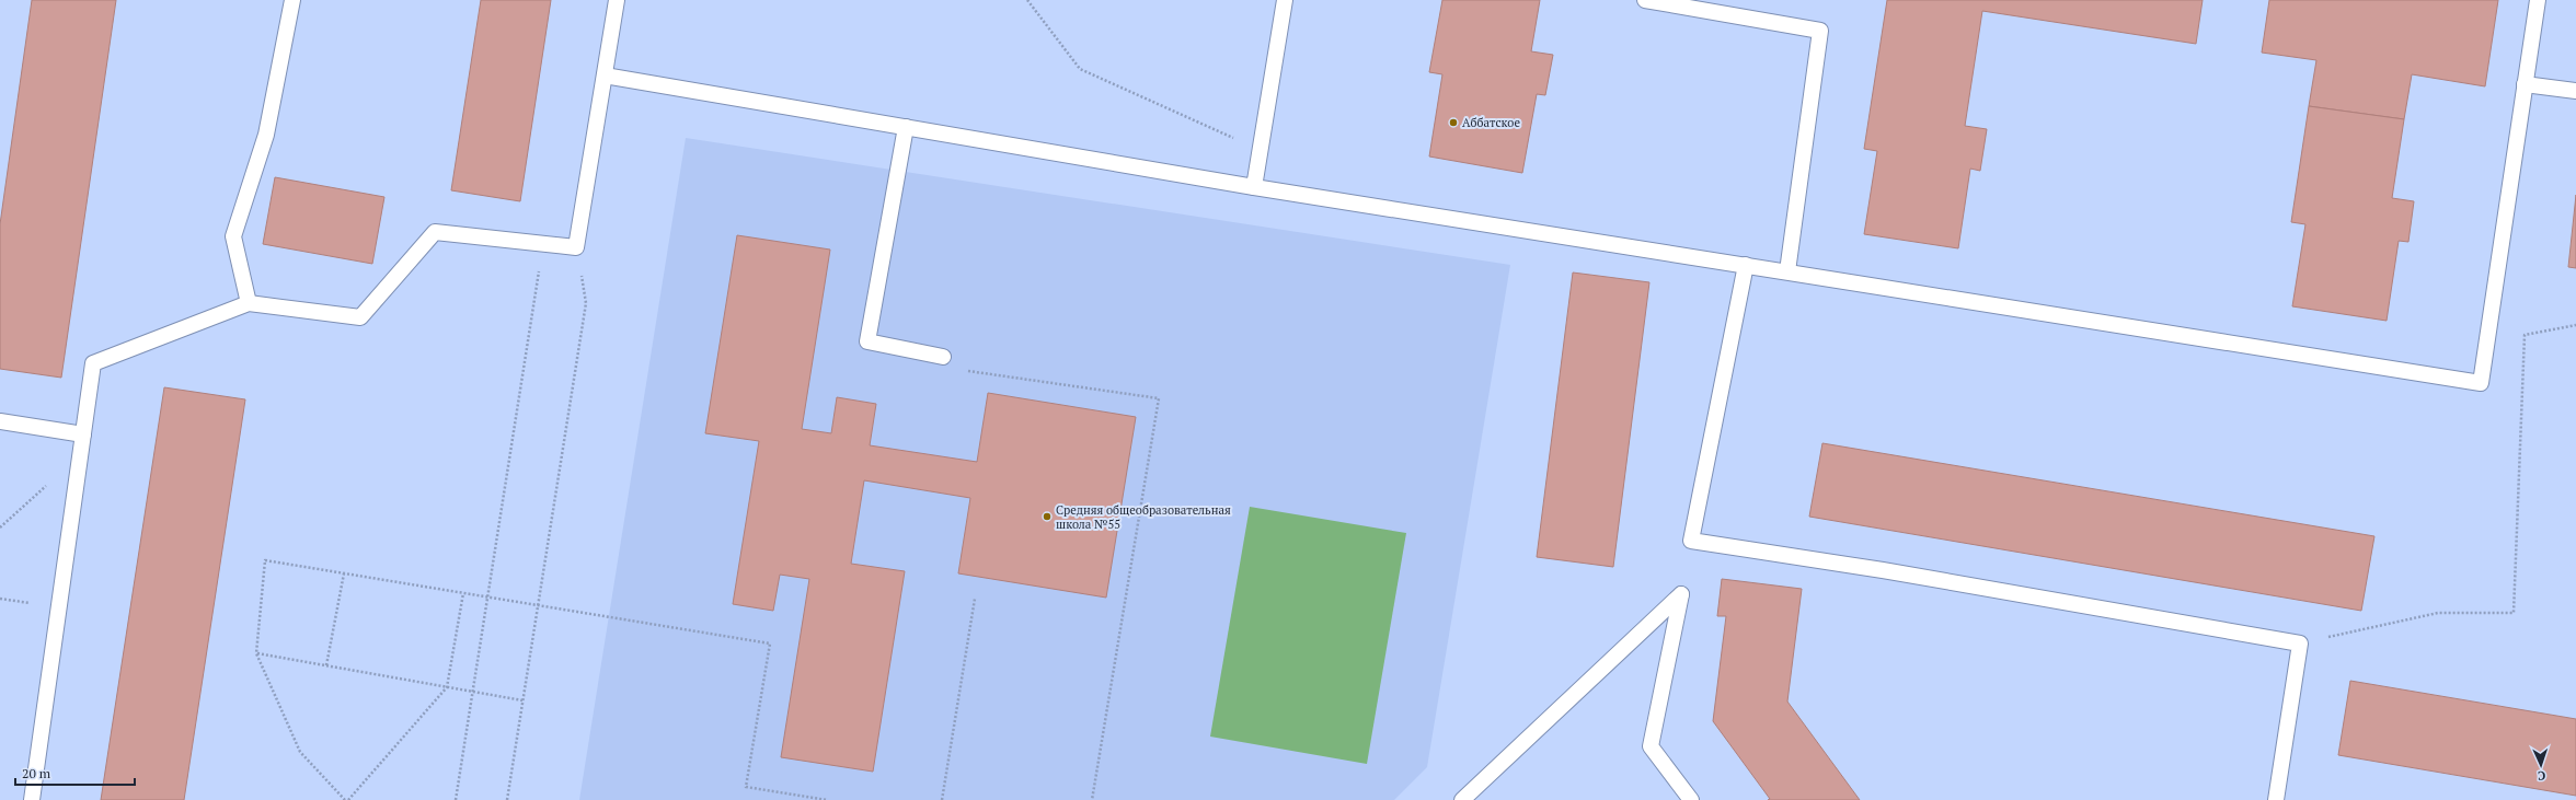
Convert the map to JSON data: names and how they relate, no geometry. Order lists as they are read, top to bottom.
{
  "places": ["Аббатское", "Средняя общеобразовательная школа №55"],
  "scale_bar": "20 m",
  "north": "bottom"
}
